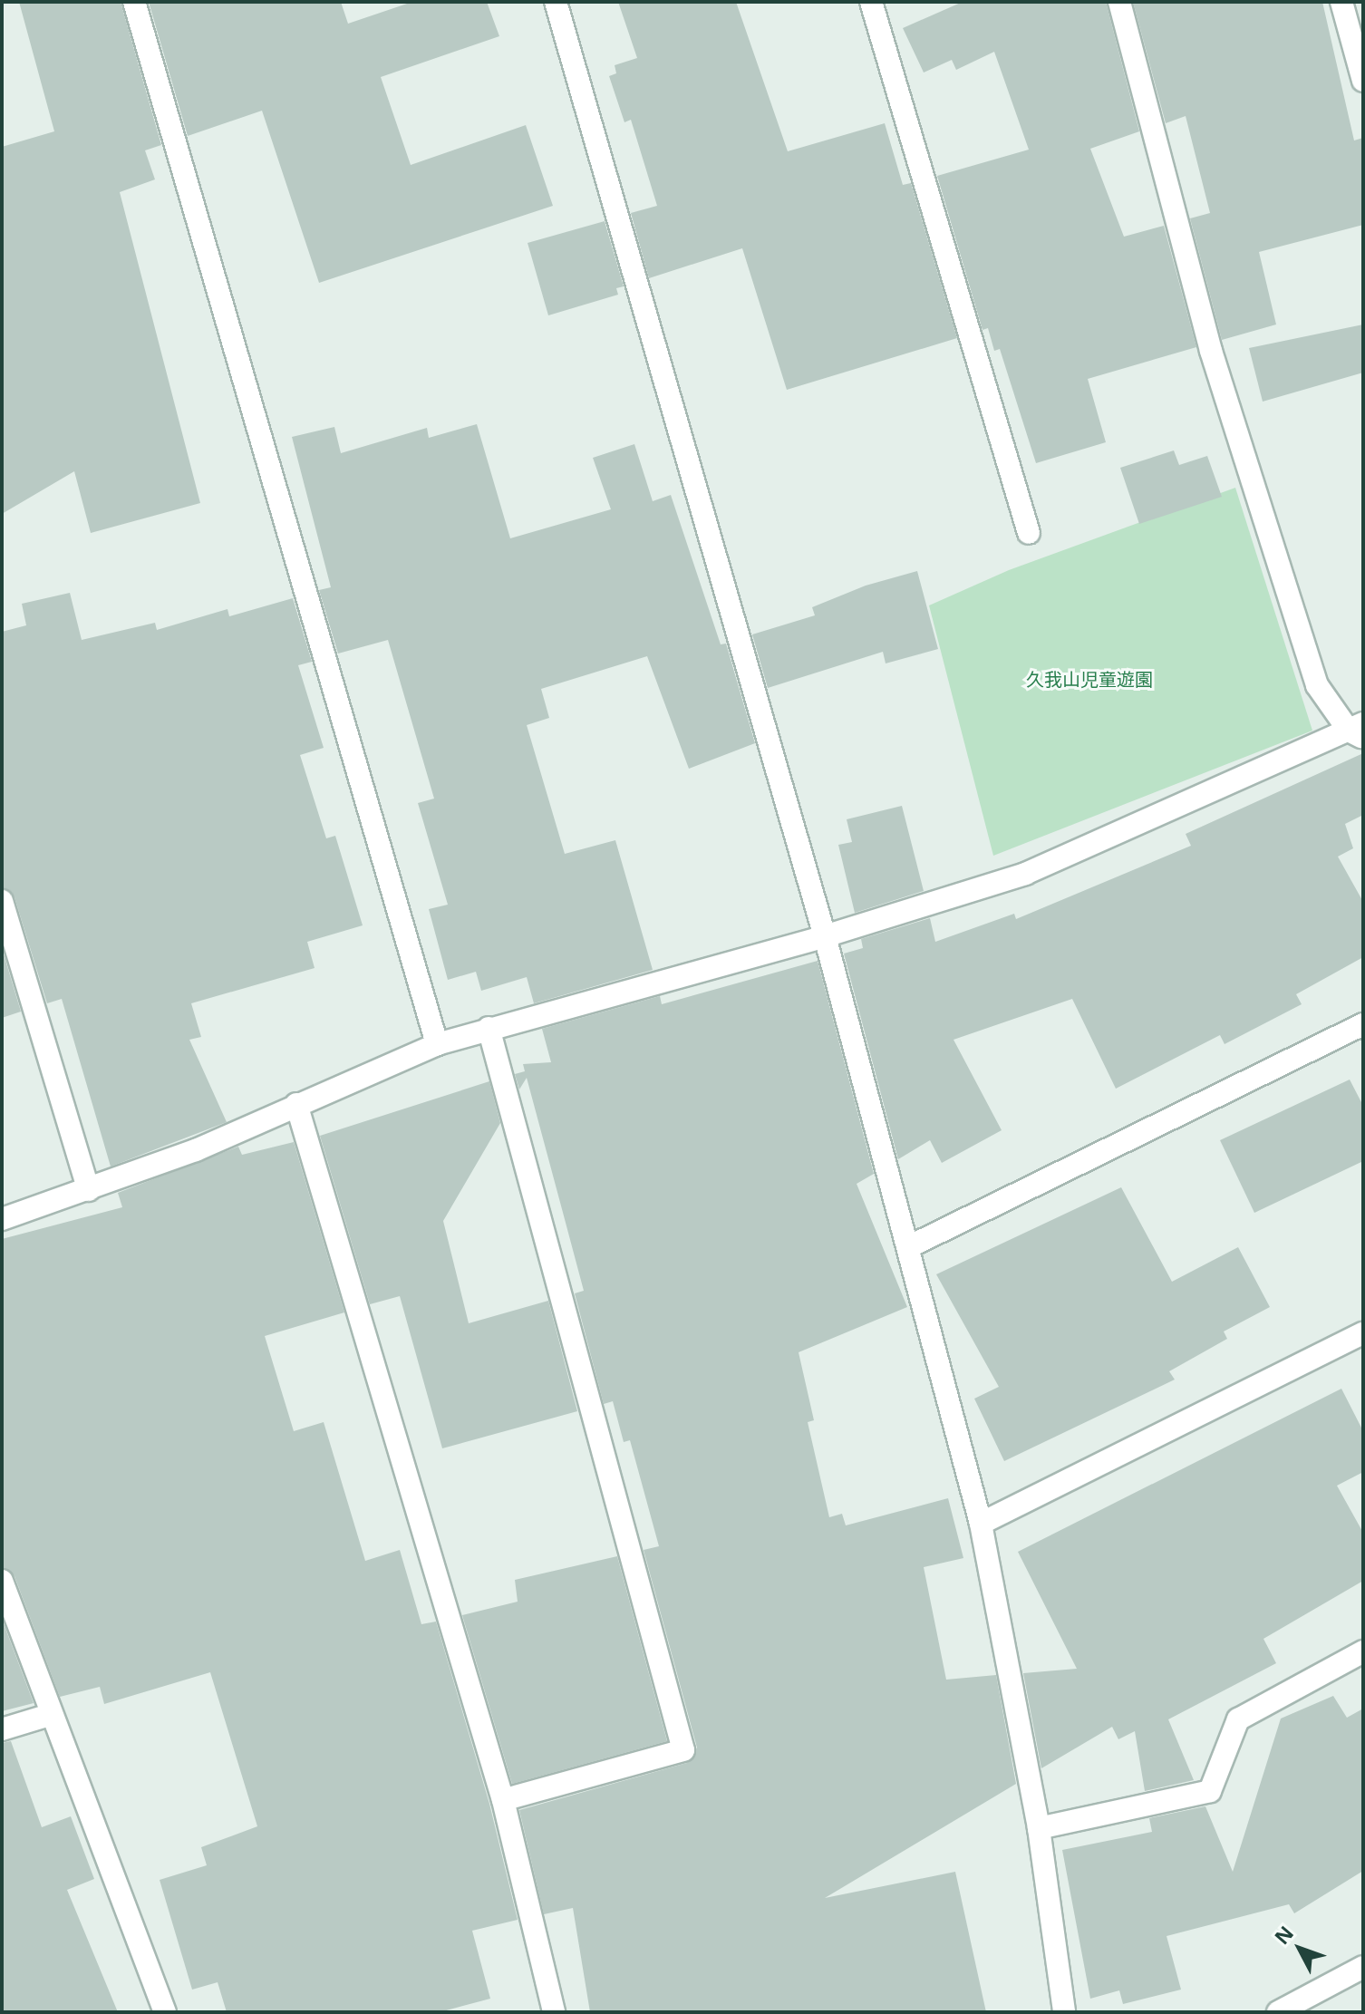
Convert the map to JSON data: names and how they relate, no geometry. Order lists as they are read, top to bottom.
{
  "parks": ["久我山児童遊園"],
  "north": "top left"
}
